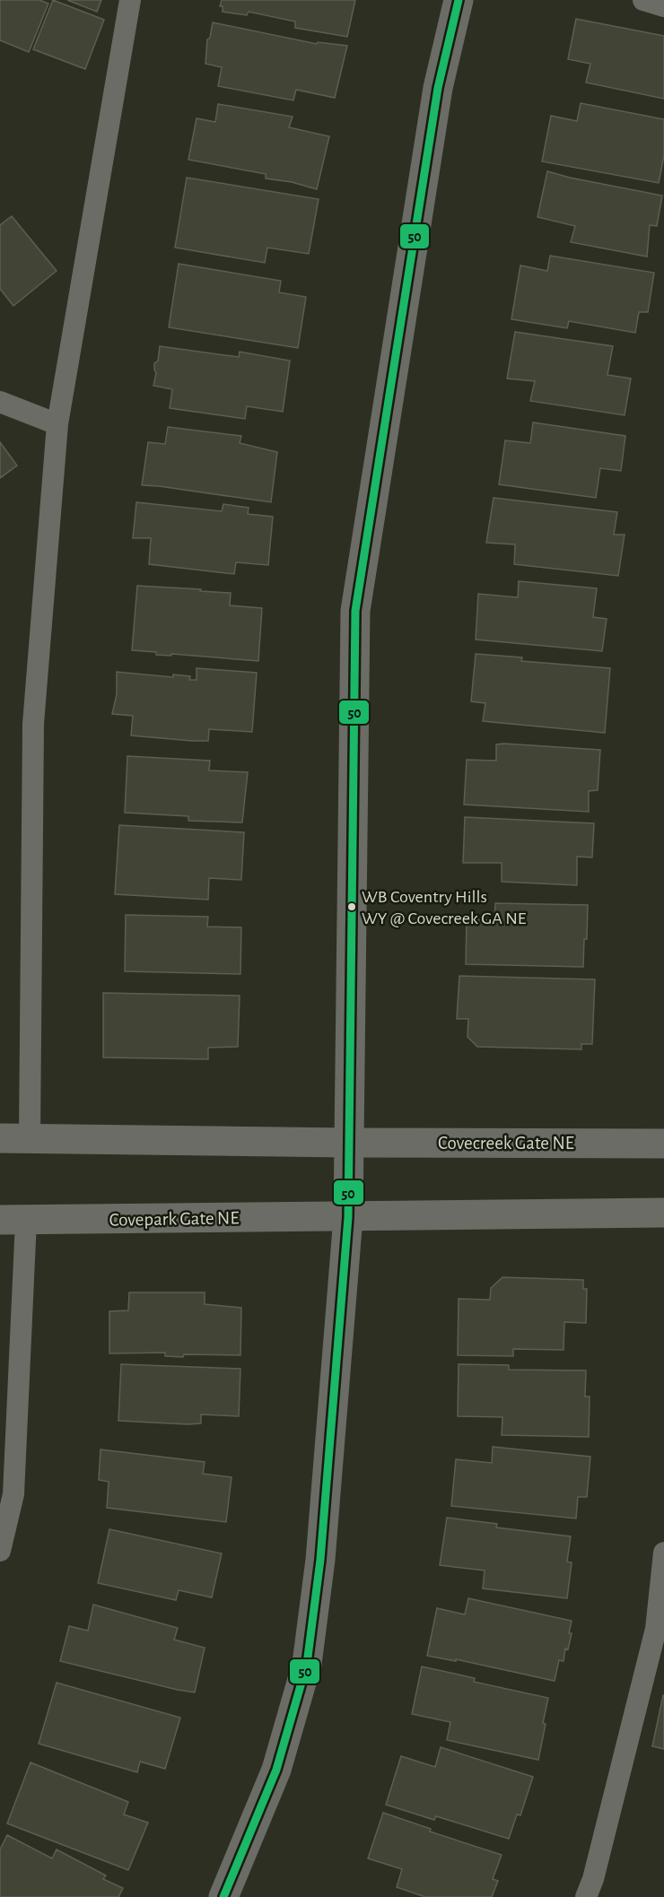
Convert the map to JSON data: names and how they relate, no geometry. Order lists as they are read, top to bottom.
{
  "streets": {
    "street": ["Covecreek Gate NE", "Covepark Gate NE"]
  },
  "places": ["WB Coventry Hills WY @ Covecreek GA NE"],
  "lines": ["transit line 50"]
}
